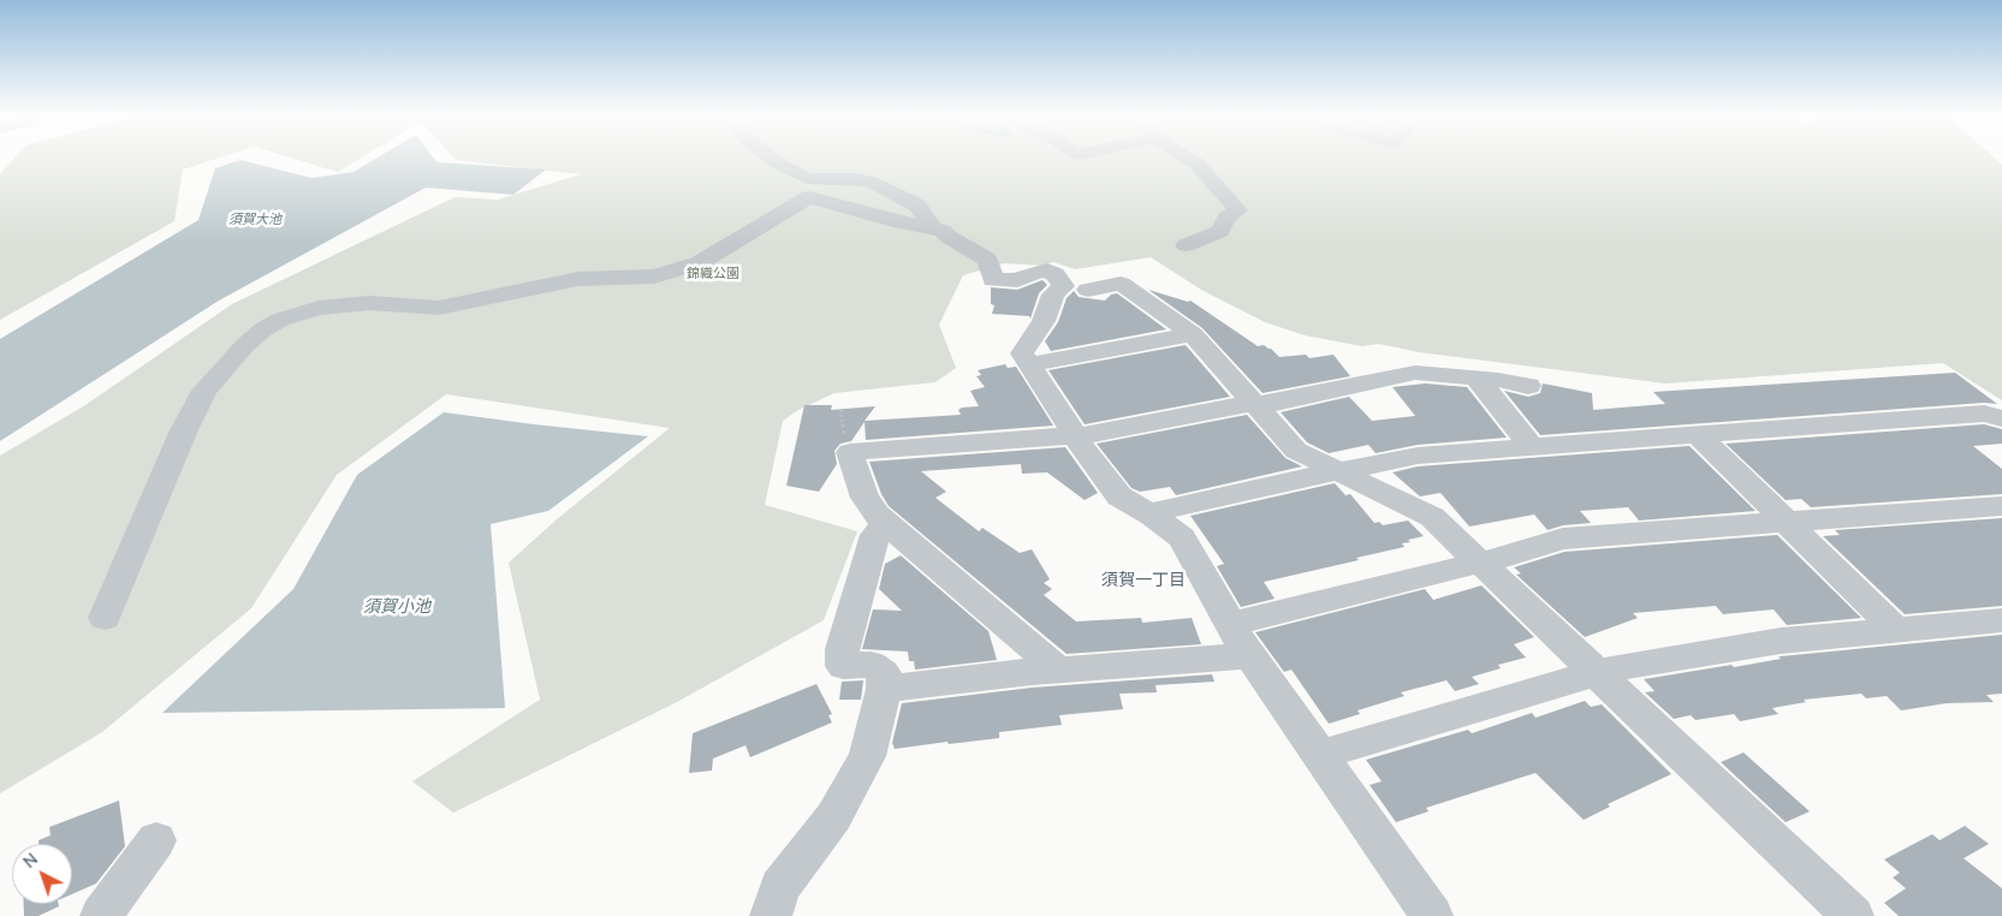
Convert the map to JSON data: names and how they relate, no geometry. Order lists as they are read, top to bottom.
{
  "districts": ["須賀一丁目"],
  "water": ["須賀大池", "須賀小池"],
  "parks": ["錦織公園"],
  "north": "top left"
}
